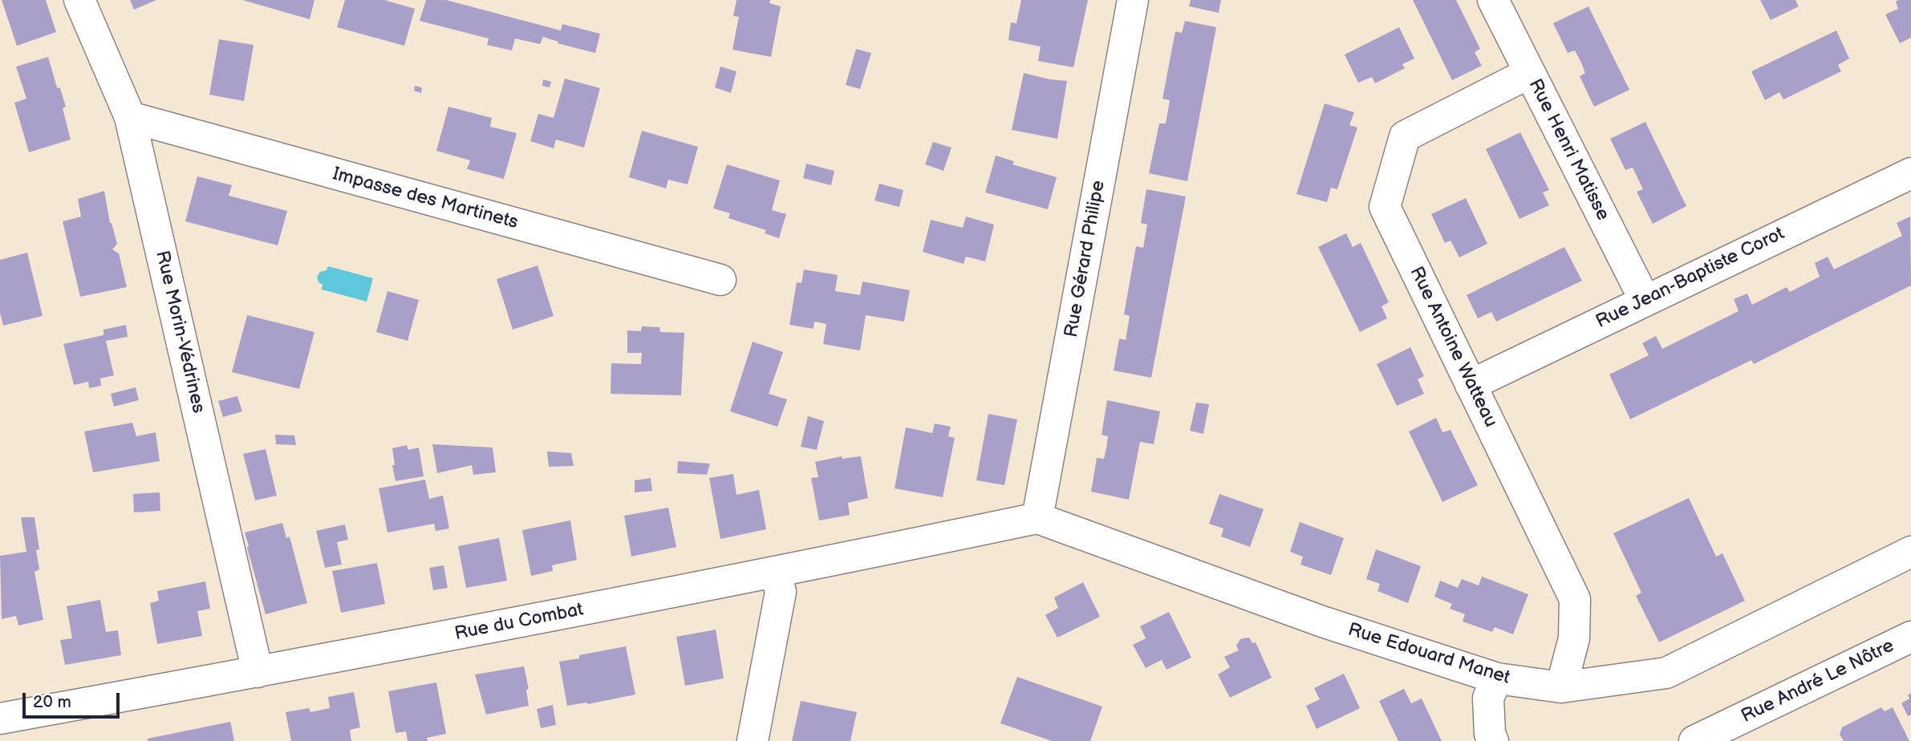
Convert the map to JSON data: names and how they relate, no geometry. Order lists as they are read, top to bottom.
{
  "streets": {
    "street": [
      "Rue Henri Matisse",
      "Impasse des Martinets",
      "Rue Gérard Philipe",
      "Rue Jean-Baptiste Corot",
      "Rue Morin-Védrines",
      "Rue Antoine Watteau",
      "Rue du Combat",
      "Rue Edouard Manet",
      "Rue André Le Nôtre"
    ]
  },
  "crossings": [
    ["Rue Henri Matisse", "Rue Jean-Baptiste Corot"],
    ["Rue Henri Matisse", "Rue Antoine Watteau"],
    ["Impasse des Martinets", "Rue Morin-Védrines"],
    ["Rue Gérard Philipe", "Rue du Combat"],
    ["Rue Gérard Philipe", "Rue Edouard Manet"],
    ["Rue Jean-Baptiste Corot", "Rue Antoine Watteau"],
    ["Rue Morin-Védrines", "Rue du Combat"],
    ["Rue Antoine Watteau", "Rue Edouard Manet"],
    ["Rue du Combat", "Rue Edouard Manet"]
  ],
  "scale_bar": "20 m"
}
